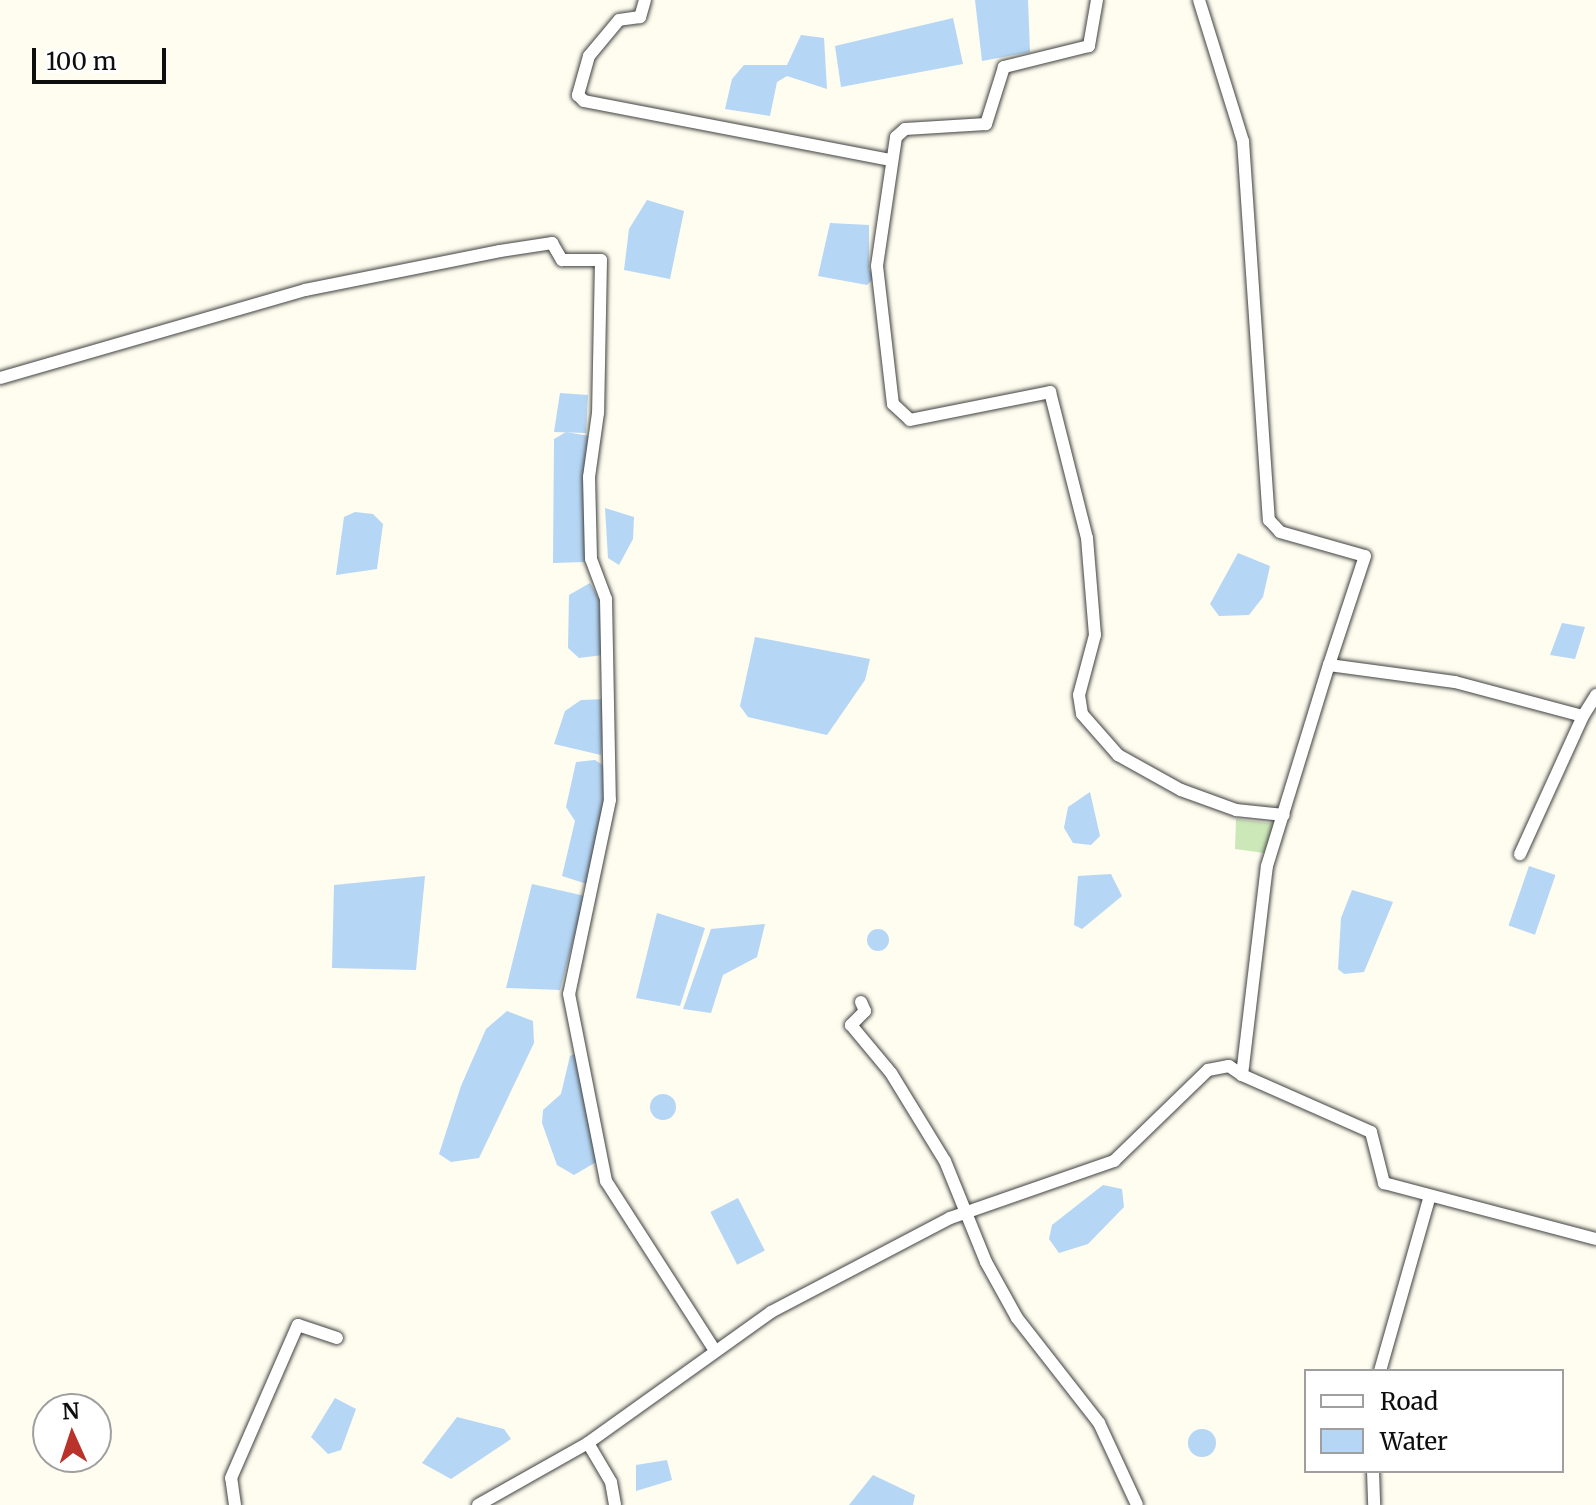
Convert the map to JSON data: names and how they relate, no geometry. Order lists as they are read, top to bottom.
{
  "legend": ["Road", "Water"],
  "scale_bar": "100 m",
  "north": "top"
}
